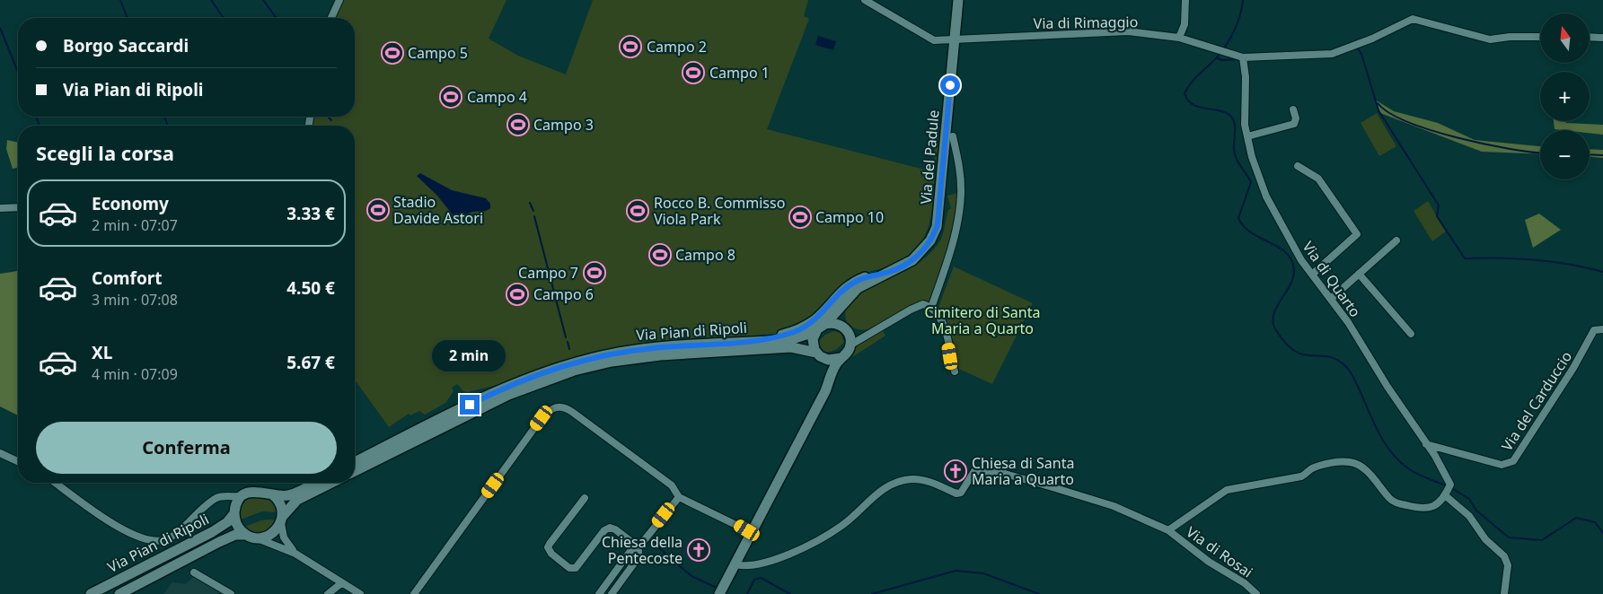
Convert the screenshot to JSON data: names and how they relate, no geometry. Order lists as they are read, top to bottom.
{
  "streets": {
    "main road": ["Via del Padule", "Via Pian di Ripoli"],
    "street": [
      "Via di Rimaggio",
      "Via di Quarto",
      "Via del Carduccio",
      "Via di Rosai"
    ]
  },
  "crossings": [
    ["Via di Rimaggio", "Via del Padule"],
    ["Via di Rimaggio", "Via di Quarto"],
    ["Via del Padule", "Via Pian di Ripoli"],
    ["Via di Quarto", "Via del Carduccio"]
  ],
  "parks": ["Cimitero di Santa Maria a Quarto"],
  "places": {
    "sports": [
      "Campo 2",
      "Campo 5",
      "Campo 1",
      "Campo 4",
      "Campo 3",
      "Stadio Davide Astori",
      "Rocco B. Commisso Viola Park",
      "Campo 10",
      "Campo 8",
      "Campo 7",
      "Campo 6"
    ],
    "church": ["Chiesa di Santa Maria a Quarto", "Chiesa della Pentecoste"]
  },
  "north": "top",
  "page": {
    "map_buttons": ["+", "−"],
    "banner": ["Borgo Saccardi", "Via Pian di Ripoli"],
    "heading": "Scegli la corsa",
    "list": [
      {
        "name": "Economy",
        "note": "2 min · 07:07",
        "value": "3.33 €"
      },
      {
        "name": "Comfort",
        "note": "3 min · 07:08",
        "value": "4.50 €"
      },
      {
        "name": "XL",
        "note": "4 min · 07:09",
        "value": "5.67 €"
      }
    ],
    "bubble": "2 min",
    "buttons": "Conferma"
  }
}
